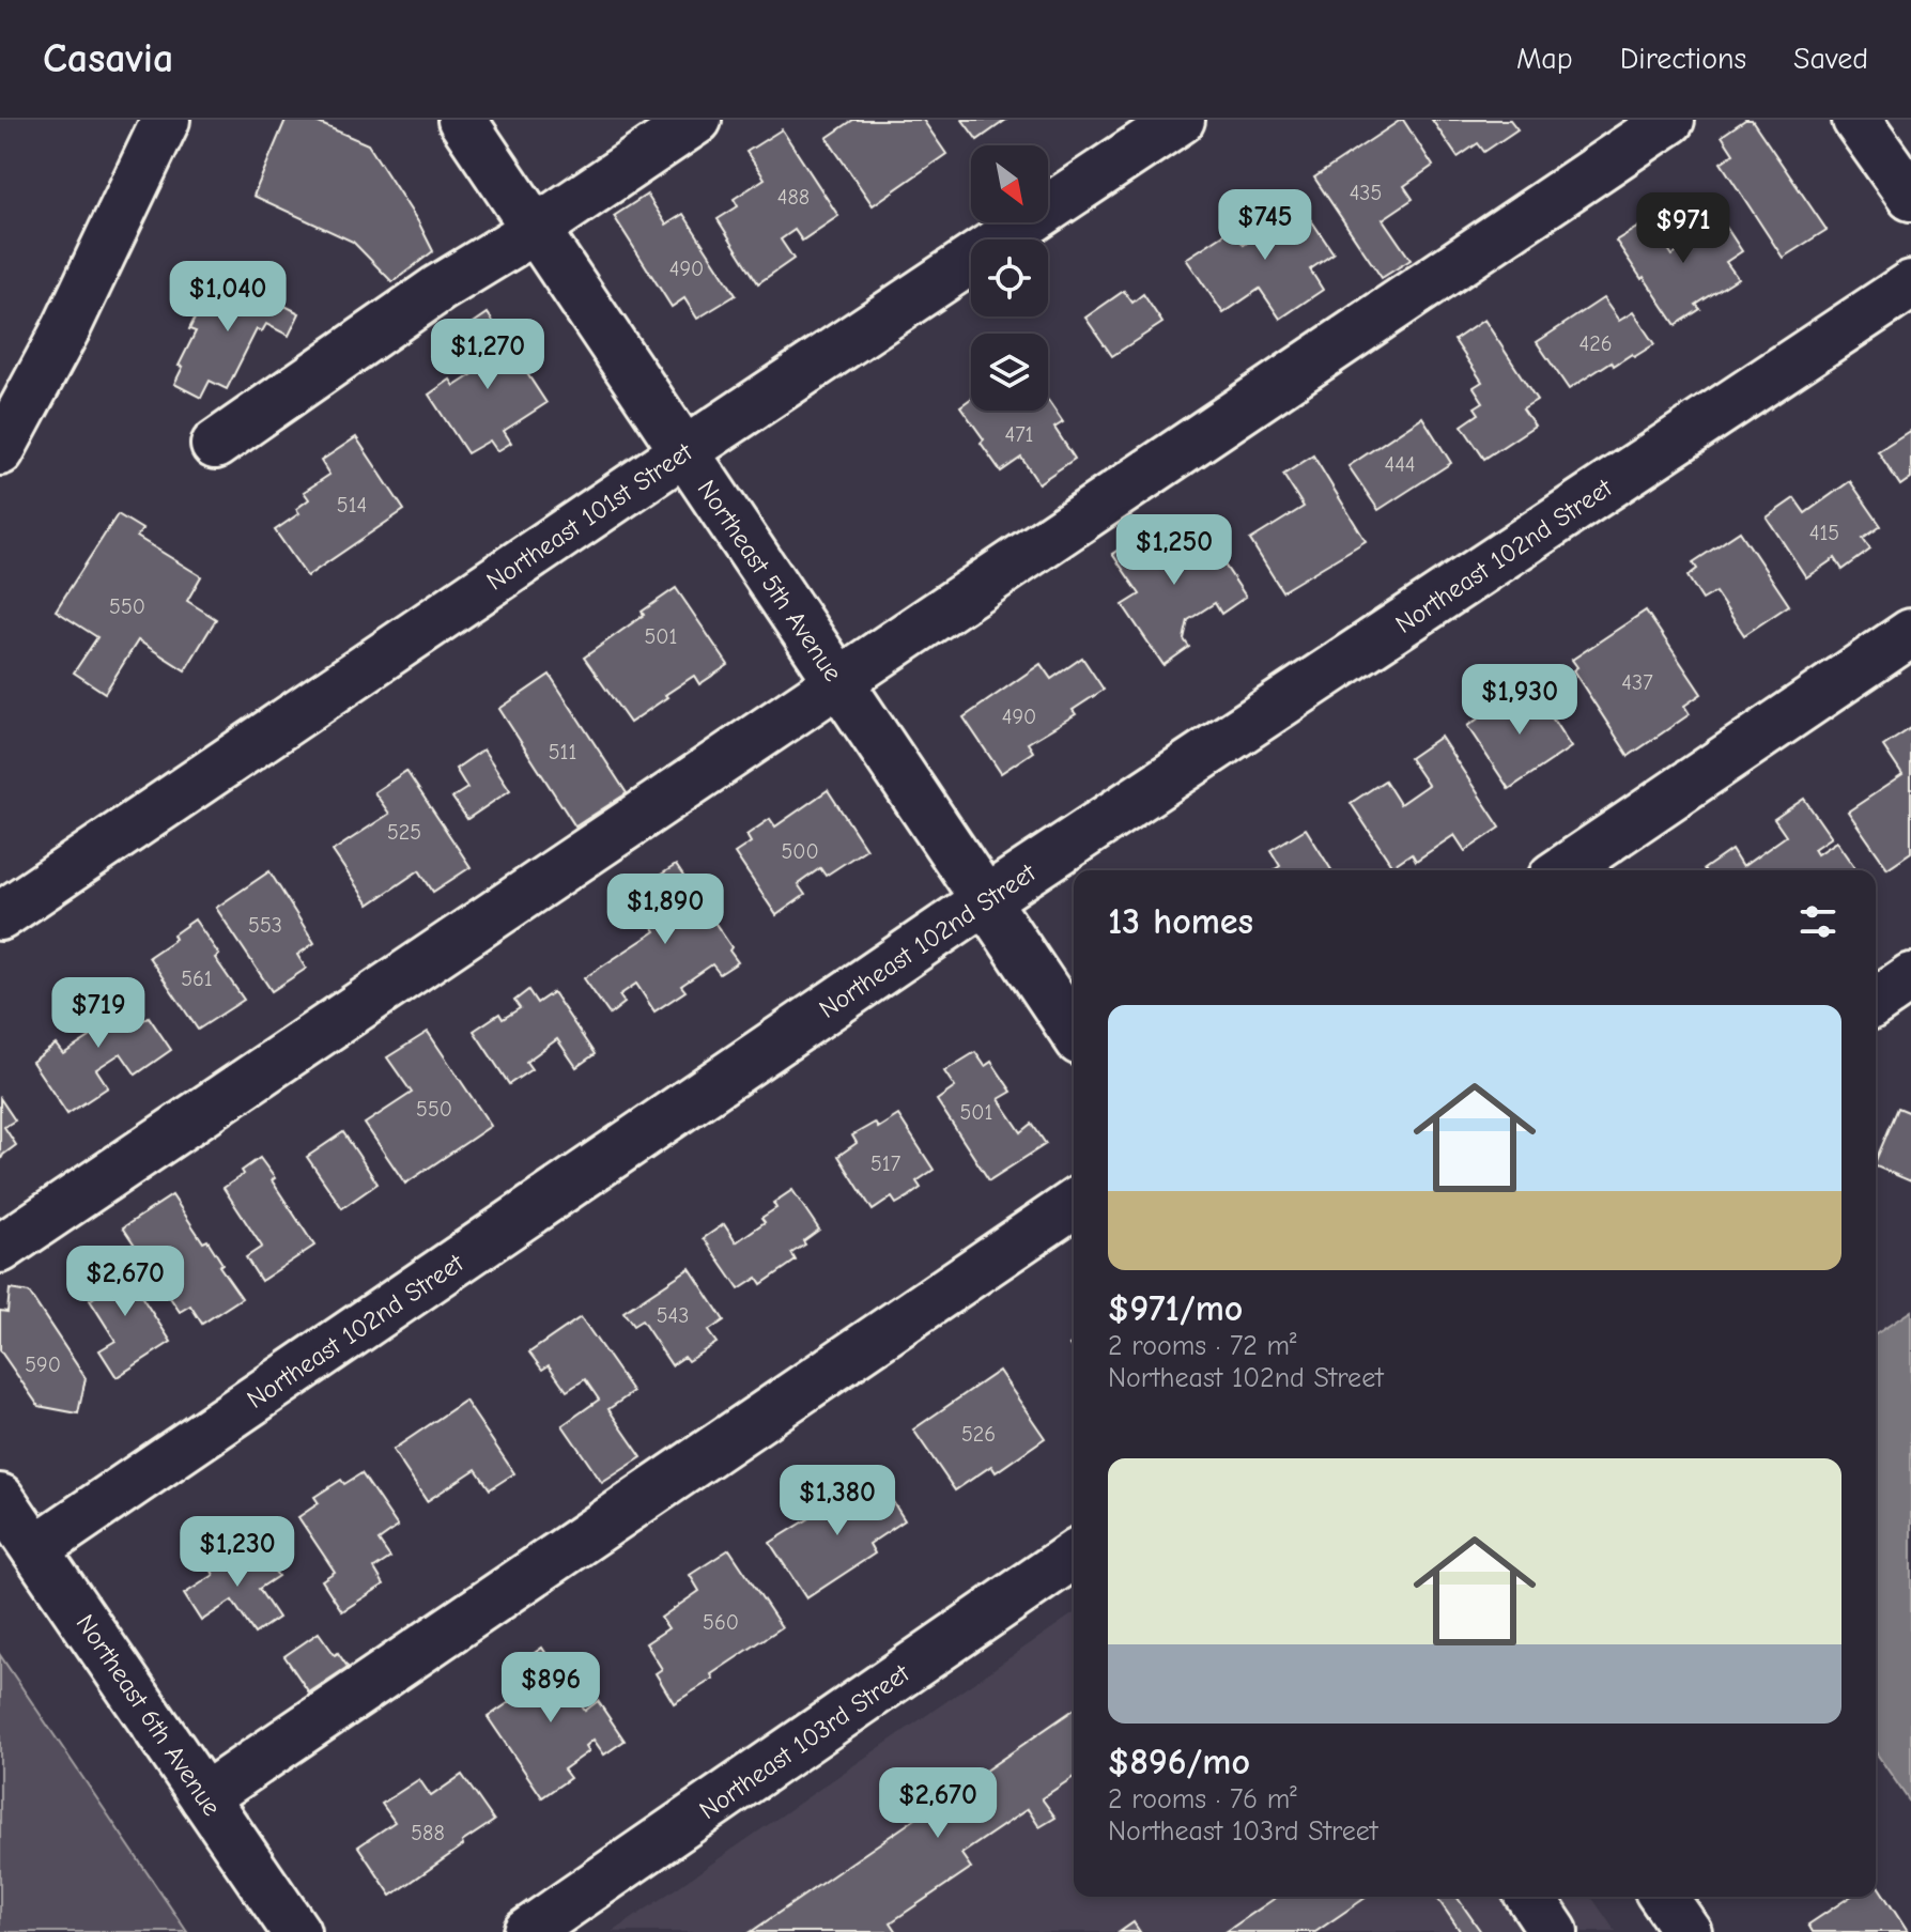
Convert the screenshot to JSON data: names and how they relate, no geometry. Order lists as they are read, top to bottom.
{
  "streets": {
    "street": [
      "Northeast 101st Street",
      "Northeast 102nd Street",
      "Northeast 5th Avenue",
      "Northeast 6th Avenue",
      "Northeast 103rd Street"
    ]
  },
  "crossings": [
    ["Northeast 101st Street", "Northeast 5th Avenue"],
    ["Northeast 102nd Street", "Northeast 5th Avenue"],
    ["Northeast 102nd Street", "Northeast 6th Avenue"]
  ],
  "house_numbers": [
    "435",
    "488",
    "490",
    "426",
    "471",
    "444",
    "514",
    "415",
    "550",
    "501",
    "437",
    "490",
    "511",
    "525",
    "500",
    "553",
    "561",
    "550",
    "501",
    "517",
    "543",
    "590",
    "526",
    "560",
    "588"
  ],
  "north": "bottom right",
  "page": {
    "header": "Casavia",
    "nav": ["Map", "Directions", "Saved"],
    "price": [
      "$745",
      "$971",
      "$1,040",
      "$1,270",
      "$1,250",
      "$1,930",
      "$1,890",
      "$719",
      "$2,670",
      "$1,380",
      "$1,230",
      "$896",
      "$2,670"
    ],
    "heading": "13 homes",
    "list": [
      {
        "name": "$971/mo",
        "note": "2 rooms · 72 m² · Northeast 102nd Street"
      },
      {
        "name": "$896/mo",
        "note": "2 rooms · 76 m² · Northeast 103rd Street"
      }
    ]
  }
}
